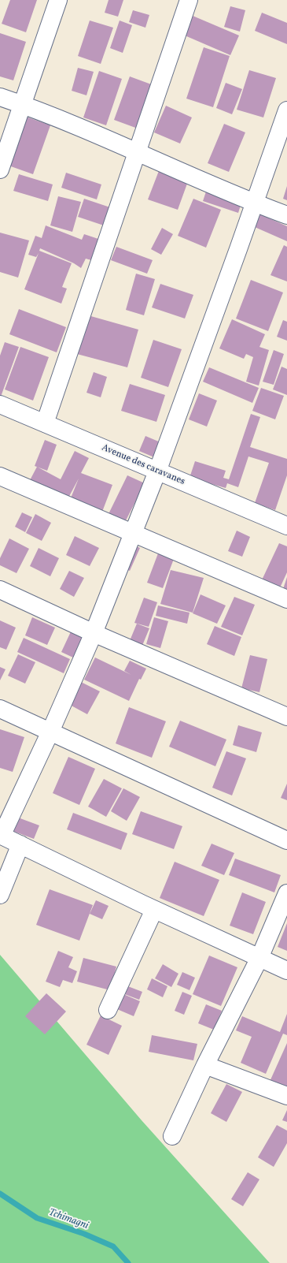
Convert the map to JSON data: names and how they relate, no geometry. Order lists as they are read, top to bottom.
{
  "streets": {
    "street": ["Avenue des caravanes"]
  },
  "water": ["Tchimagni"]
}
